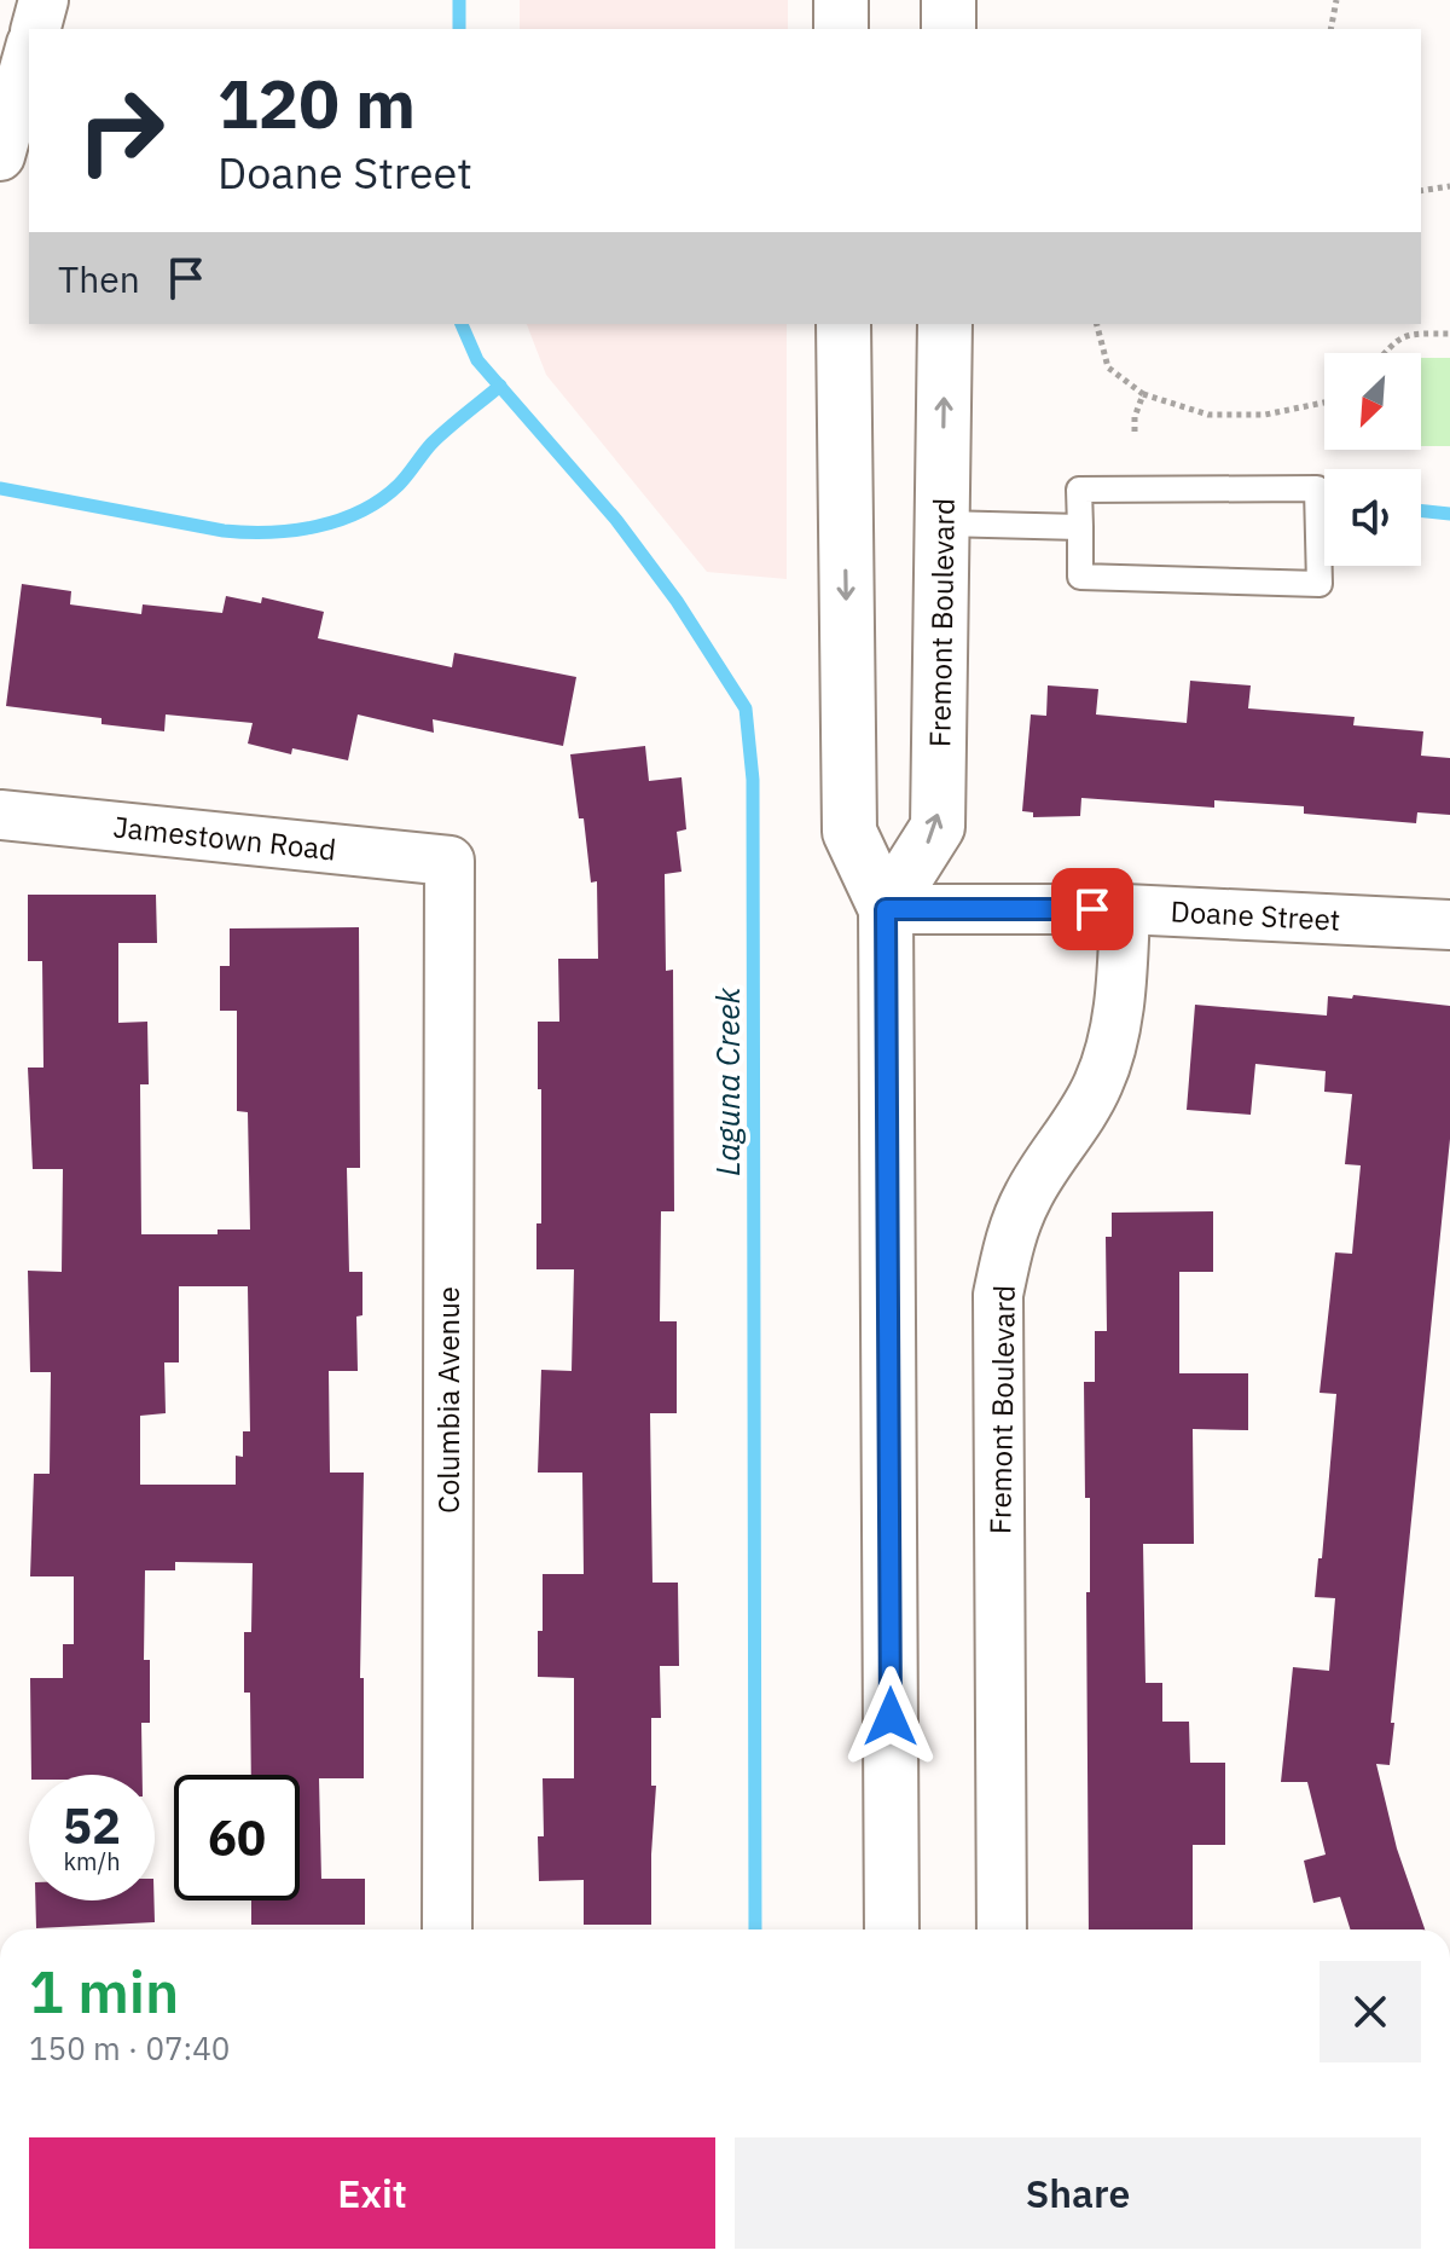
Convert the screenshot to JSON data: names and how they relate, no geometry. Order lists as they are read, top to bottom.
{
  "streets": {
    "main road": ["Fremont Boulevard"],
    "street": ["Jamestown Road", "Doane Street", "Columbia Avenue"]
  },
  "crossings": [
    ["Fremont Boulevard", "Doane Street"],
    ["Jamestown Road", "Columbia Avenue"]
  ],
  "water": ["Laguna Creek"],
  "north": "bottom left",
  "page": {
    "turn": ["120 m", "Doane Street"],
    "then": "Then",
    "speed": "52 km/h",
    "limit": "60",
    "heading": ["1 min", "150 m · 07:40"],
    "buttons": ["Exit", "Share"]
  }
}
